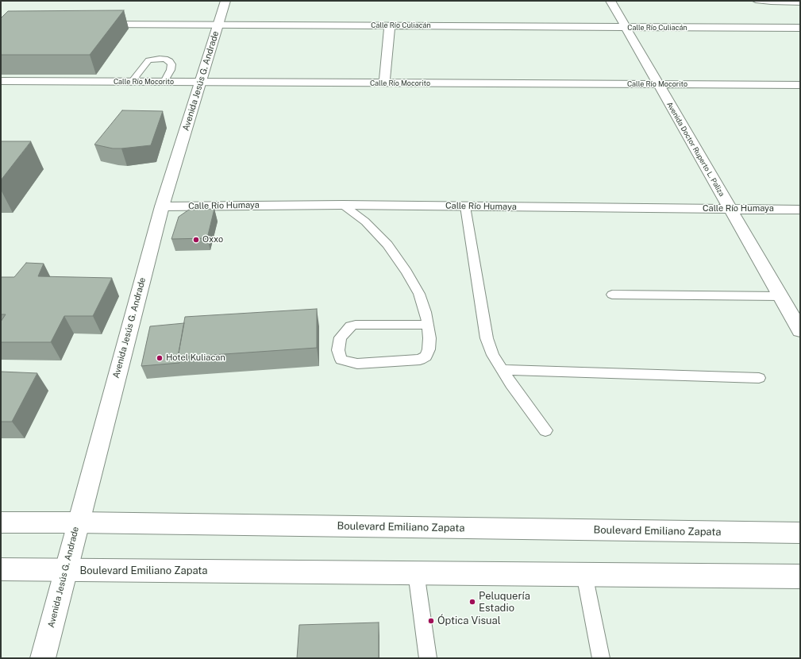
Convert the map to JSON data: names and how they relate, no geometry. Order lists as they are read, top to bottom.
{
  "streets": {
    "street": [
      "Calle Río Culiacán",
      "Avenida Jesús G. Andrade",
      "Calle Río Mocorito",
      "Avenida Doctor Ruperto L. Paliza",
      "Calle Río Humaya",
      "Boulevard Emiliano Zapata"
    ]
  },
  "crossings": [
    ["Calle Río Culiacán", "Avenida Jesús G. Andrade"],
    ["Calle Río Culiacán", "Avenida Doctor Ruperto L. Paliza"],
    ["Avenida Jesús G. Andrade", "Calle Río Mocorito"],
    ["Avenida Jesús G. Andrade", "Calle Río Humaya"],
    ["Avenida Jesús G. Andrade", "Boulevard Emiliano Zapata"],
    ["Calle Río Mocorito", "Avenida Doctor Ruperto L. Paliza"],
    ["Avenida Doctor Ruperto L. Paliza", "Calle Río Humaya"]
  ],
  "places": [
    "Oxxo",
    "Hotel Kuliacan",
    "Peluquería Estadio",
    "Óptica Visual"
  ]
}
